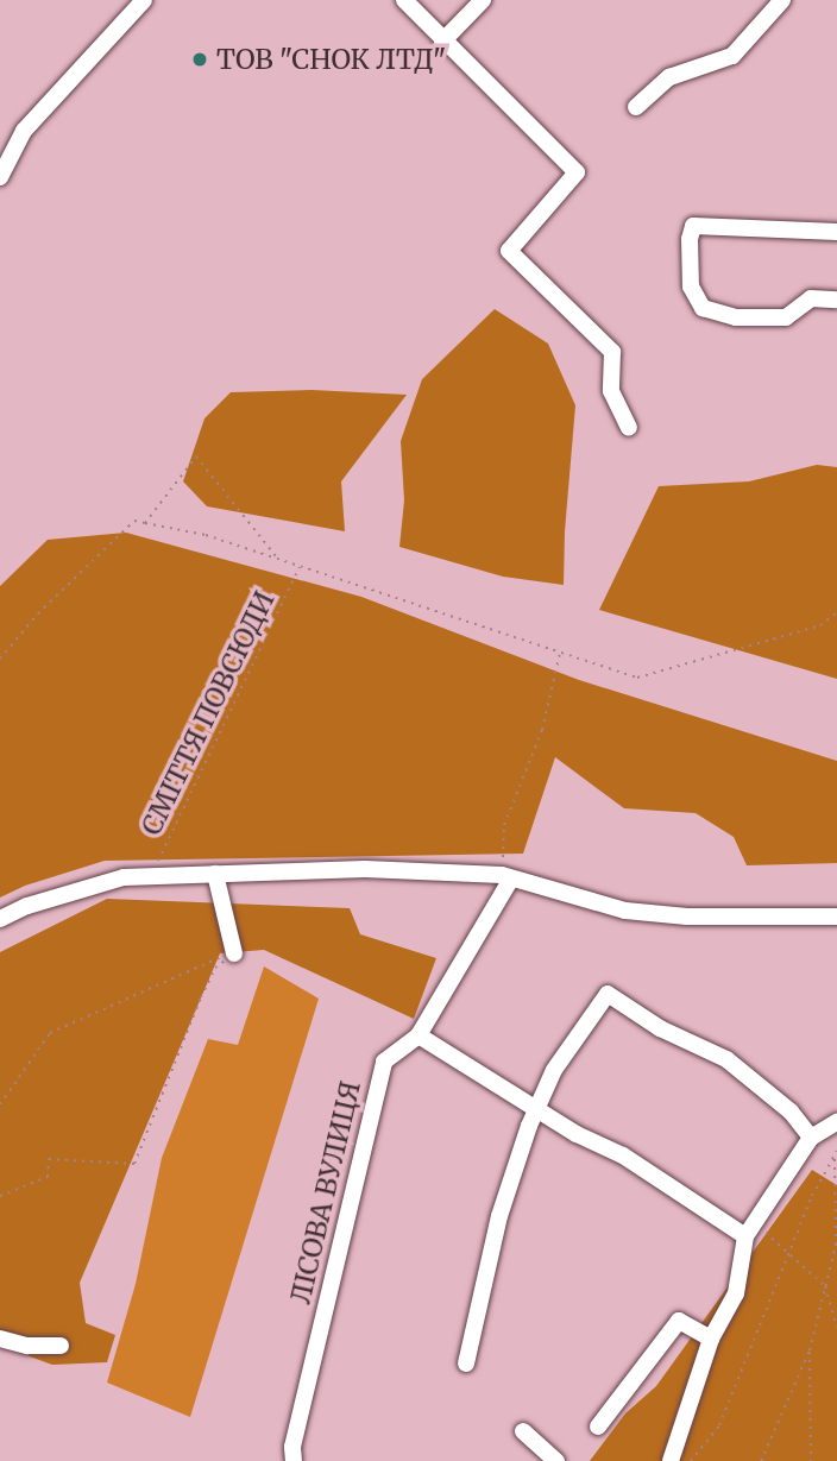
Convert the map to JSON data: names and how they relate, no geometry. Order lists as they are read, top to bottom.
{
  "streets": {
    "street": ["ЛІСОВА ВУЛИЦЯ"],
    "path": ["СМІТТЯ ПОВСЮДИ"]
  },
  "places": ["ТОВ \"СНОК ЛТД\""]
}
